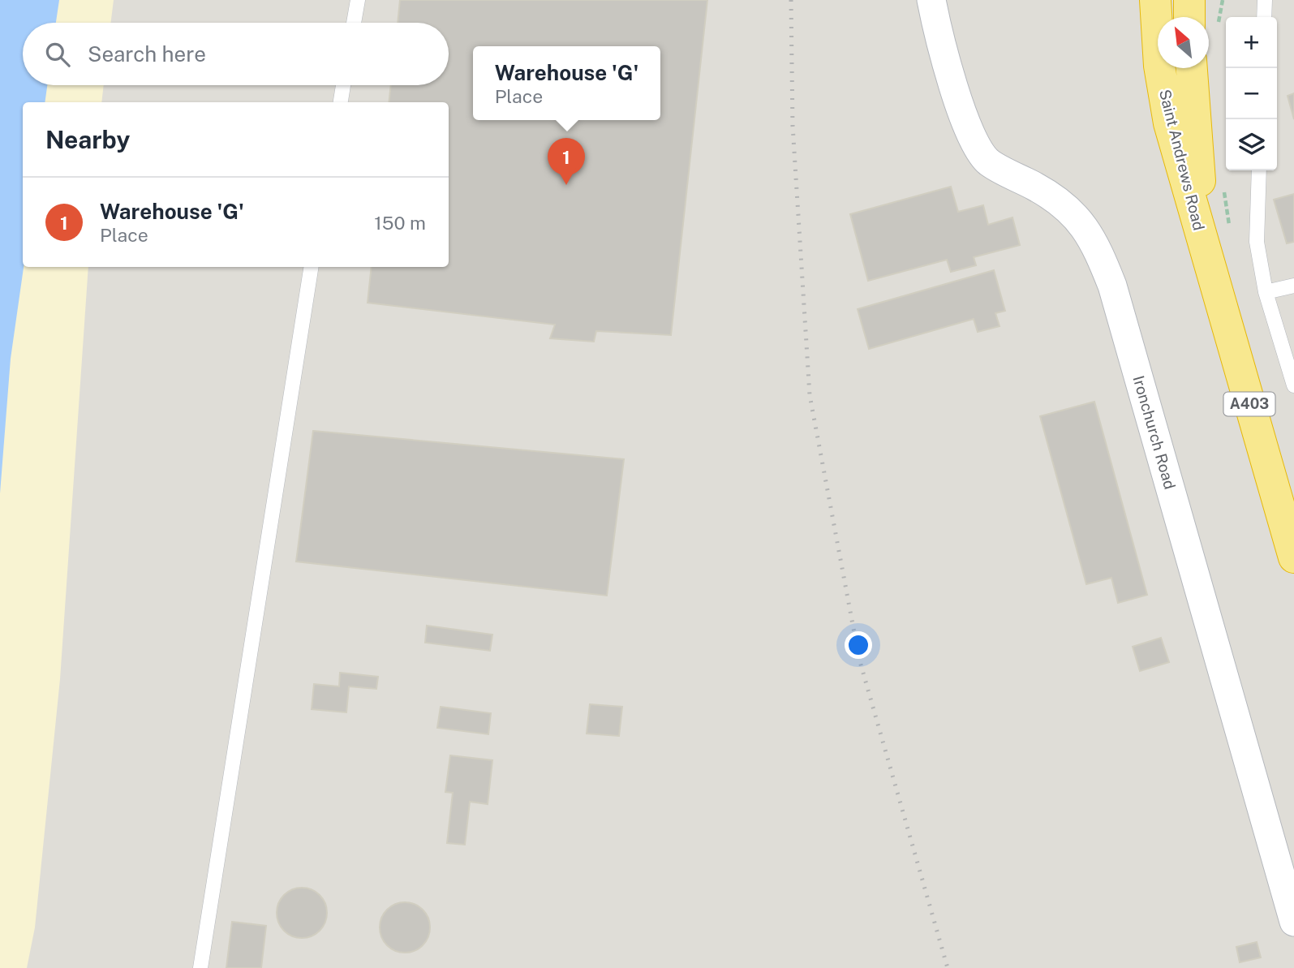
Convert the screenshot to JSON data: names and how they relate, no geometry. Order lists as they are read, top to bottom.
{
  "streets": {
    "highway": ["Saint Andrews Road", "A403"],
    "street": ["Ironchurch Road"]
  },
  "north": "top left",
  "page": {
    "map_buttons": ["+", "−"],
    "search": "Search here",
    "popup": ["Warehouse 'G'", "Place"],
    "heading": "Nearby",
    "pins": "1",
    "list": [
      {
        "mark": "1",
        "name": "Warehouse 'G'",
        "note": "Place",
        "value": "150 m"
      }
    ]
  }
}
